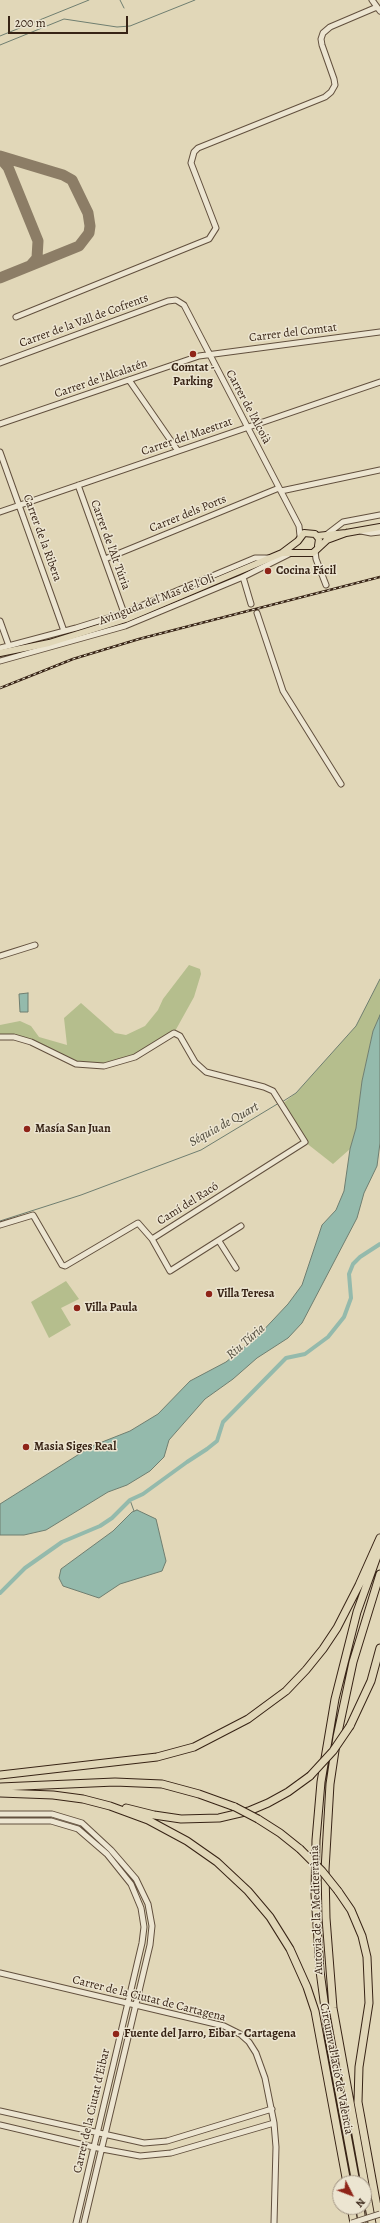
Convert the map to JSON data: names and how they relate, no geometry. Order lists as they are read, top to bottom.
{
  "streets": {
    "highway": ["Autovia de la Mediterrània", "Circumval·lació de València"],
    "street": [
      "Carrer de la Vall de Cofrents",
      "Carrer del Comtat",
      "Carrer de l'Alcalatén",
      "Carrer de l'Alcoià",
      "Carrer del Maestrat",
      "Carrer dels Ports",
      "Carrer de la Ribera",
      "Carrer de l'Alt Túria",
      "Avinguda del Mas de l'Oli",
      "Camí del Racó",
      "Carrer de la Ciutat de Cartagena",
      "Carrer de la Ciutat d'Eibar"
    ]
  },
  "crossings": [
    ["Carrer de la Vall de Cofrents", "Carrer de l'Alcoià"],
    ["Carrer del Comtat", "Carrer de l'Alcalatén"],
    ["Carrer del Comtat", "Carrer de l'Alcoià"],
    ["Carrer de l'Alcalatén", "Carrer de l'Alcoià"],
    ["Carrer de l'Alcoià", "Carrer del Maestrat"],
    ["Carrer de l'Alcoià", "Carrer dels Ports"],
    ["Carrer del Maestrat", "Carrer de la Ribera"],
    ["Carrer del Maestrat", "Carrer de l'Alt Túria"],
    ["Carrer dels Ports", "Carrer de l'Alt Túria"],
    ["Carrer de la Ribera", "Avinguda del Mas de l'Oli"],
    ["Carrer de l'Alt Túria", "Avinguda del Mas de l'Oli"],
    ["Carrer de la Ciutat de Cartagena", "Carrer de la Ciutat d'Eibar"]
  ],
  "water": ["Séquia de Quart", "Riu Túria"],
  "places": [
    "Comtat - Parking",
    "Cocina Fácil",
    "Masía San Juan",
    "Villa Teresa",
    "Villa Paula",
    "Masia Siges Real",
    "Fuente del Jarro, Eibar - Cartagena"
  ],
  "scale_bar": "200 m",
  "north": "bottom right"
}
